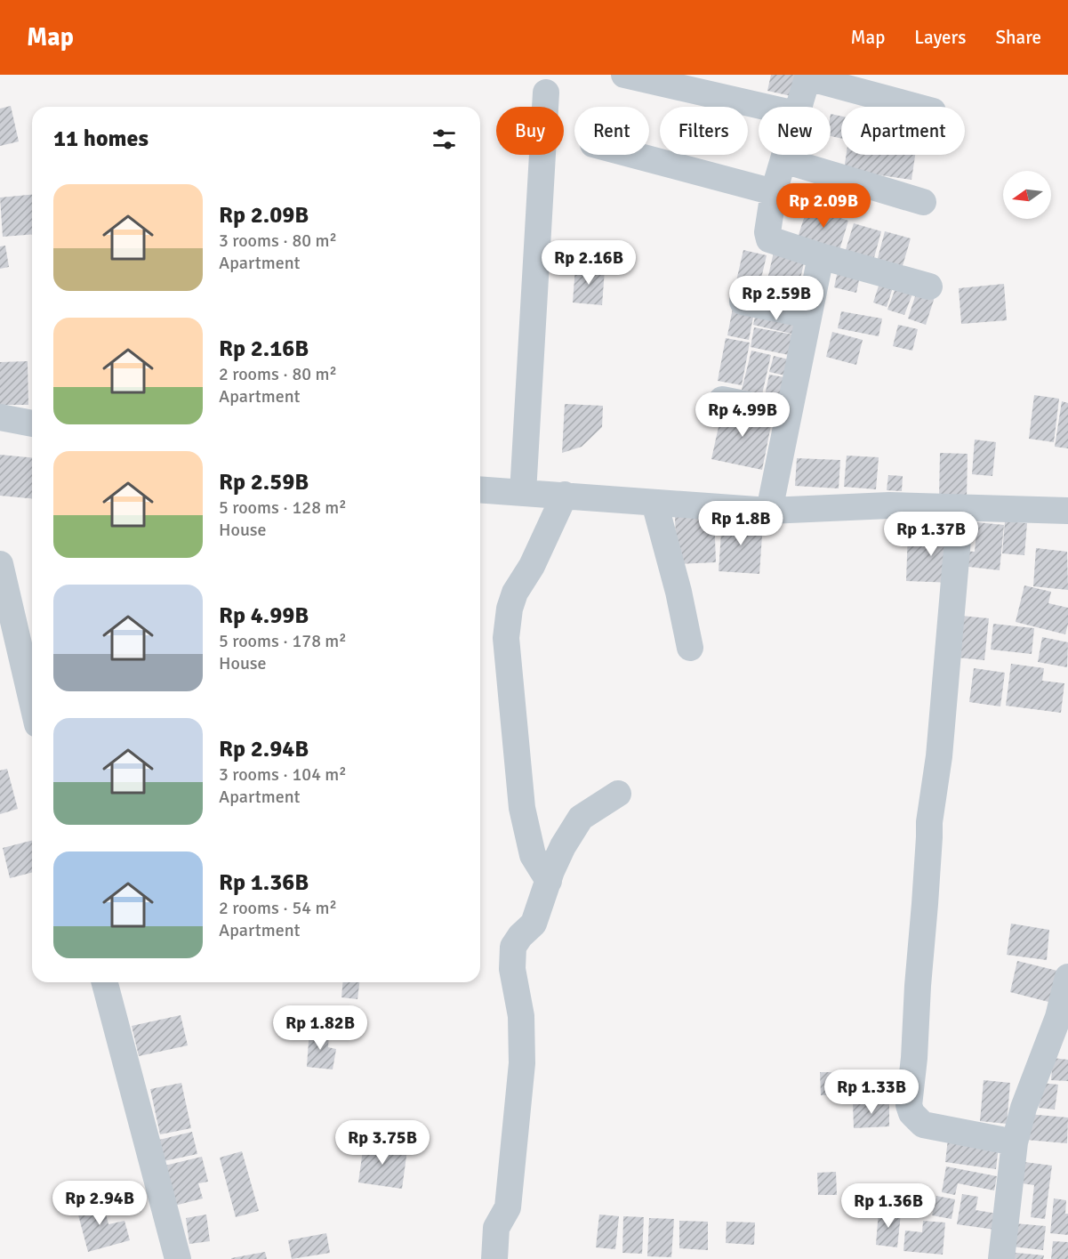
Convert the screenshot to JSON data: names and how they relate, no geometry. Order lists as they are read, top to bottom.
{
  "north": "left",
  "page": {
    "header": "Map",
    "nav": ["Map", "Layers", "Share"],
    "chip": [
      "Buy",
      "Rent",
      "Filters",
      "New",
      "Apartment"
    ],
    "heading": "11 homes",
    "list": [
      {
        "name": "Rp 2.09B",
        "note": "3 rooms · 80 m² · Apartment"
      },
      {
        "name": "Rp 2.16B",
        "note": "2 rooms · 80 m² · Apartment"
      },
      {
        "name": "Rp 2.59B",
        "note": "5 rooms · 128 m² · House"
      },
      {
        "name": "Rp 4.99B",
        "note": "5 rooms · 178 m² · House"
      },
      {
        "name": "Rp 2.94B",
        "note": "3 rooms · 104 m² · Apartment"
      },
      {
        "name": "Rp 1.36B",
        "note": "2 rooms · 54 m² · Apartment"
      }
    ],
    "price": [
      "Rp 2.09B",
      "Rp 2.16B",
      "Rp 2.59B",
      "Rp 4.99B",
      "Rp 1.8B",
      "Rp 1.37B",
      "Rp 1.82B",
      "Rp 1.33B",
      "Rp 3.75B",
      "Rp 2.94B",
      "Rp 1.36B"
    ]
  }
}
